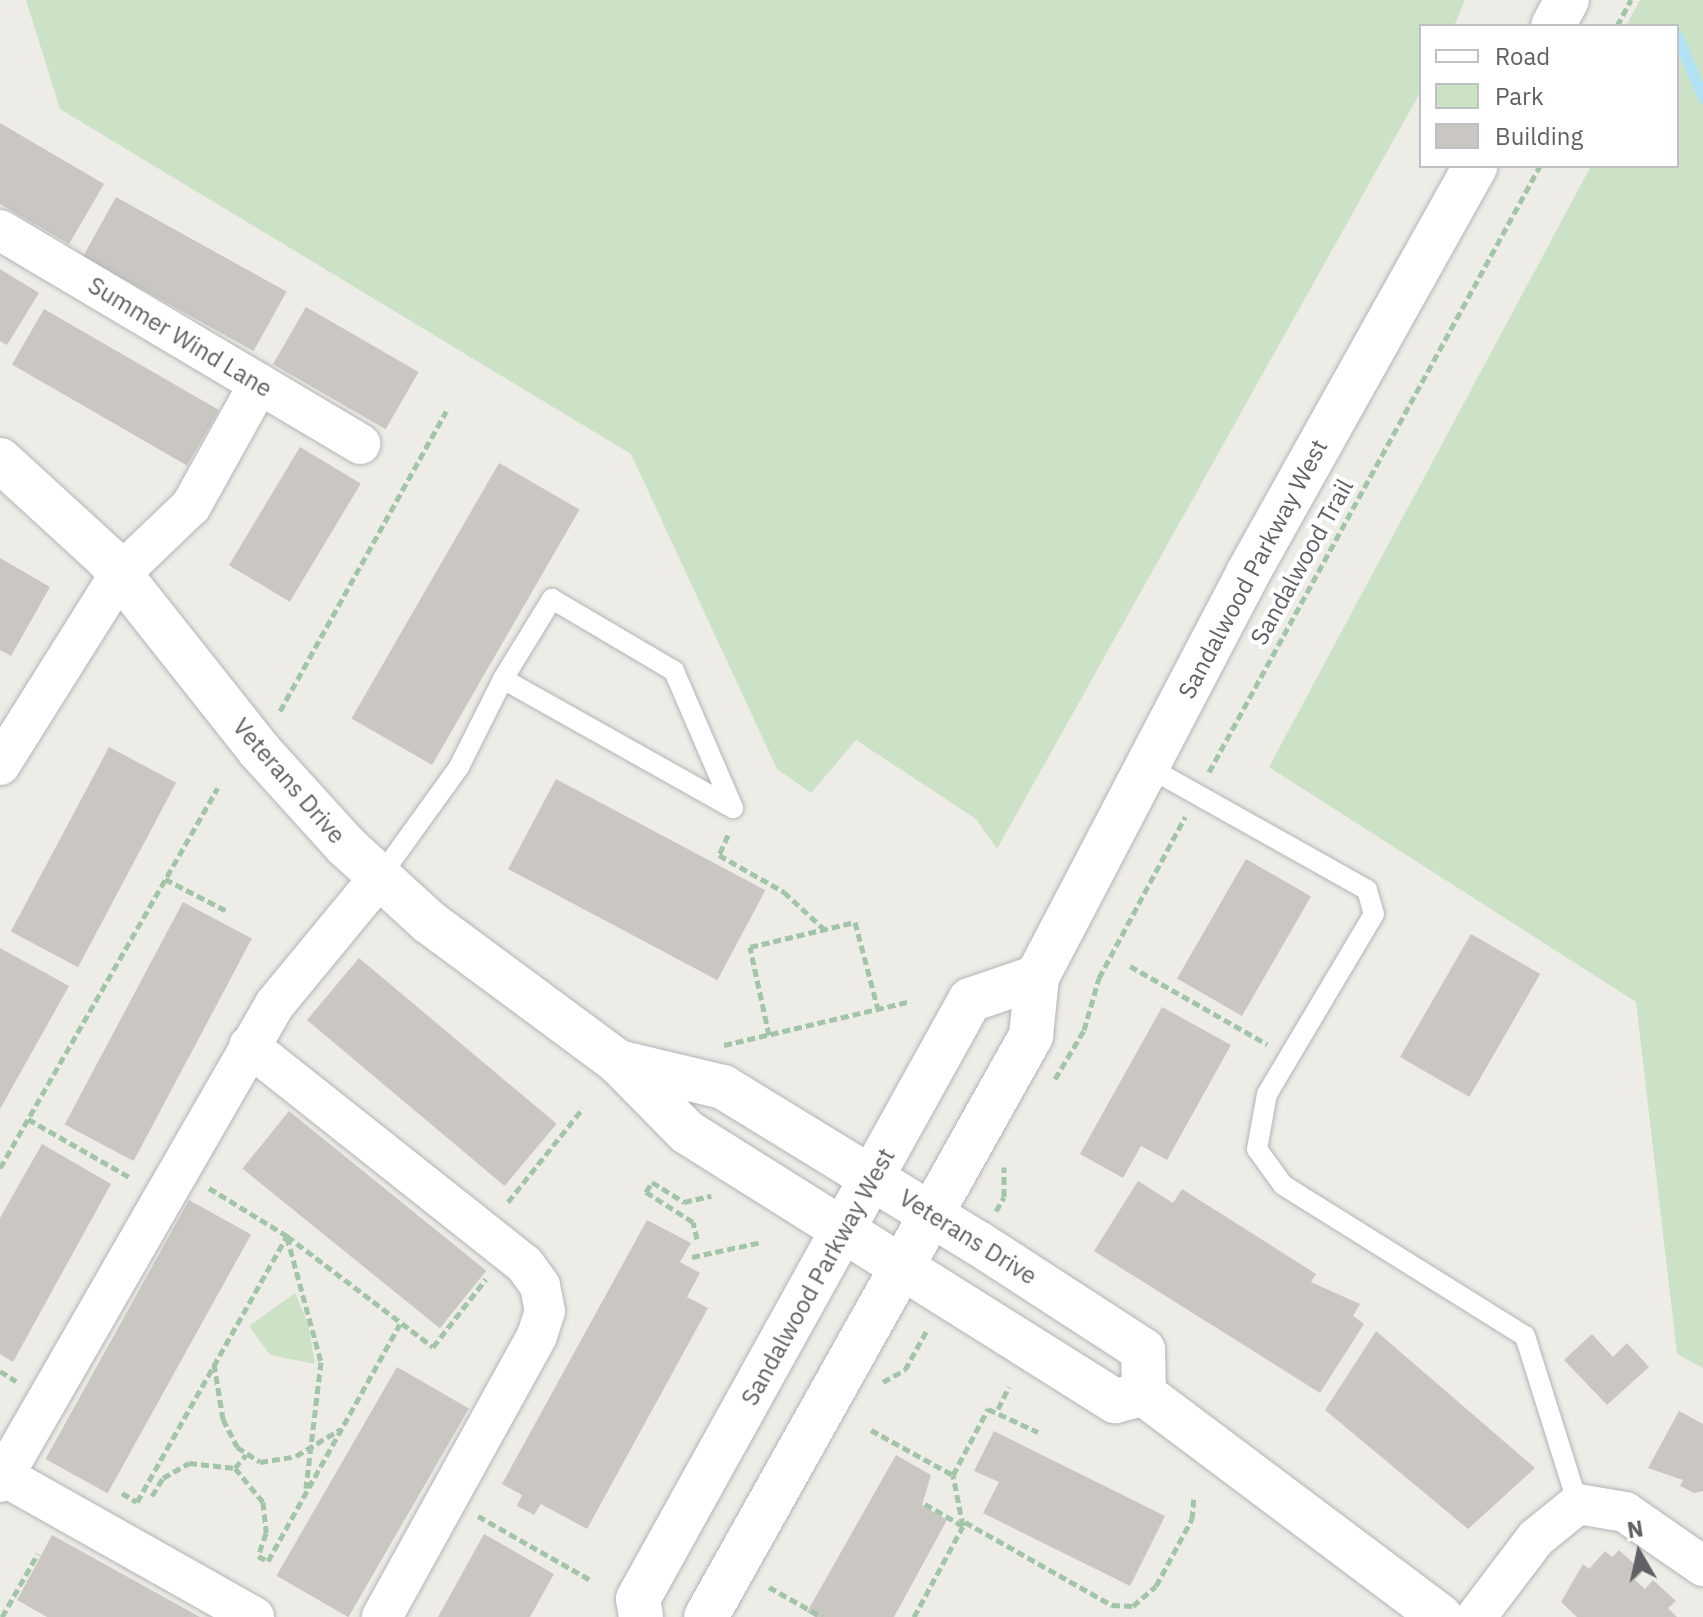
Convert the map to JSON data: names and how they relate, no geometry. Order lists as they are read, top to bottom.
{
  "streets": {
    "street": ["Summer Wind Lane", "Sandalwood Parkway West", "Veterans Drive"],
    "path": ["Sandalwood Trail"]
  },
  "crossings": [
    ["Sandalwood Parkway West", "Veterans Drive"]
  ],
  "legend": ["Road", "Park", "Building"],
  "north": "top"
}
